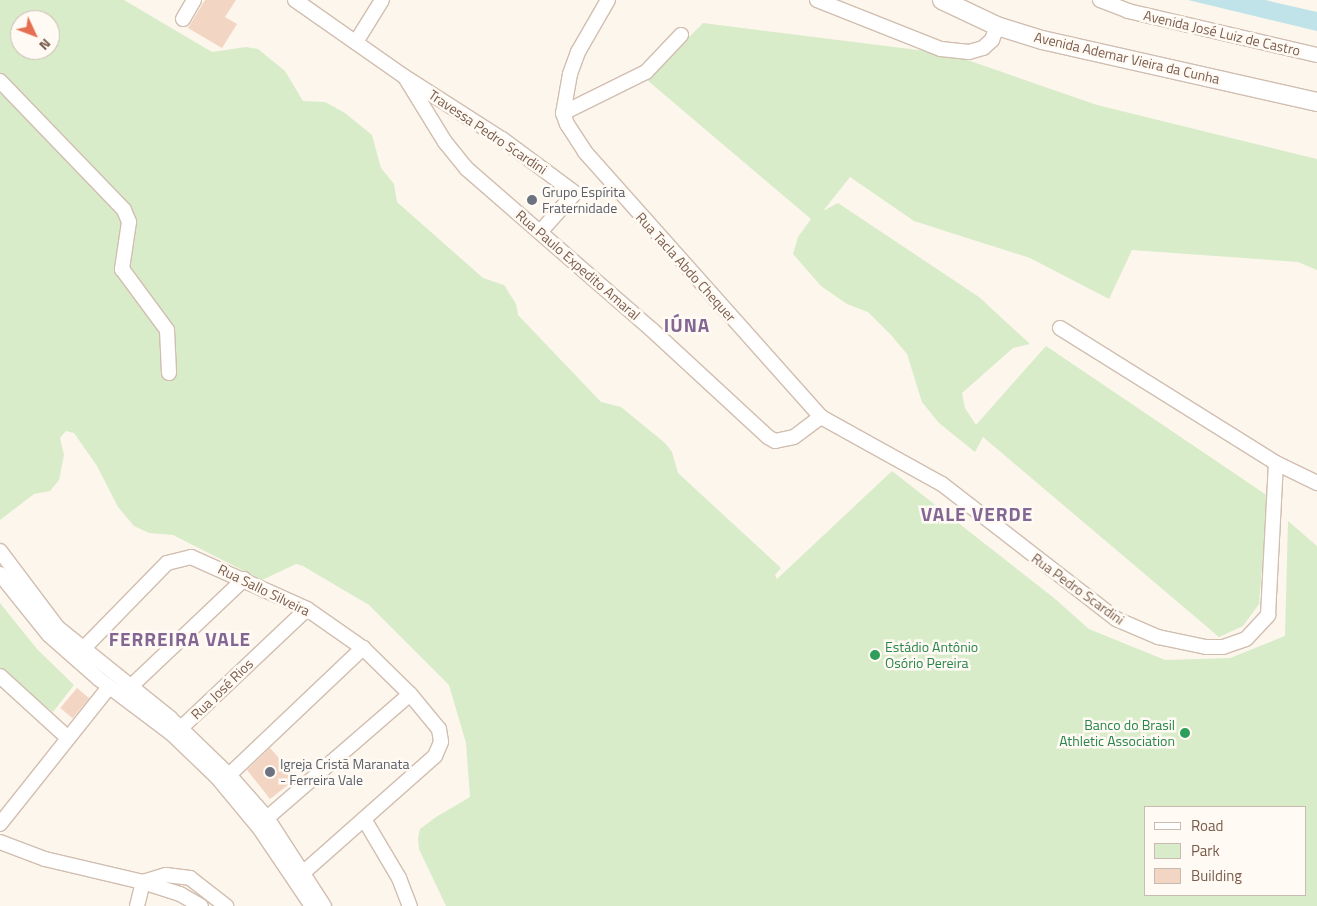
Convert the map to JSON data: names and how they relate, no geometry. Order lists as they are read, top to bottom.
{
  "streets": {
    "street": [
      "Avenida José Luiz de Castro",
      "Avenida Ademar Vieira da Cunha",
      "Travessa Pedro Scardini",
      "Rua Paulo Expedito Amaral",
      "Rua Tacla Abdo Chequer",
      "Rua Pedro Scardini",
      "Rua Sallo Silveira",
      "Rua José Rios"
    ]
  },
  "crossings": [
    ["Travessa Pedro Scardini", "Rua Paulo Expedito Amaral"],
    ["Rua Paulo Expedito Amaral", "Rua Tacla Abdo Chequer"],
    ["Rua Paulo Expedito Amaral", "Rua Pedro Scardini"],
    ["Rua Tacla Abdo Chequer", "Rua Pedro Scardini"],
    ["Rua Sallo Silveira", "Rua José Rios"]
  ],
  "districts": ["IÚNA", "VALE VERDE", "FERREIRA VALE"],
  "places": [
    "Grupo Espírita Fraternidade",
    "Estádio Antônio Osório Pereira",
    "Banco do Brasil Athletic Association",
    "Igreja Cristã Maranata - Ferreira Vale"
  ],
  "legend": ["Road", "Park", "Building"],
  "north": "bottom right"
}
